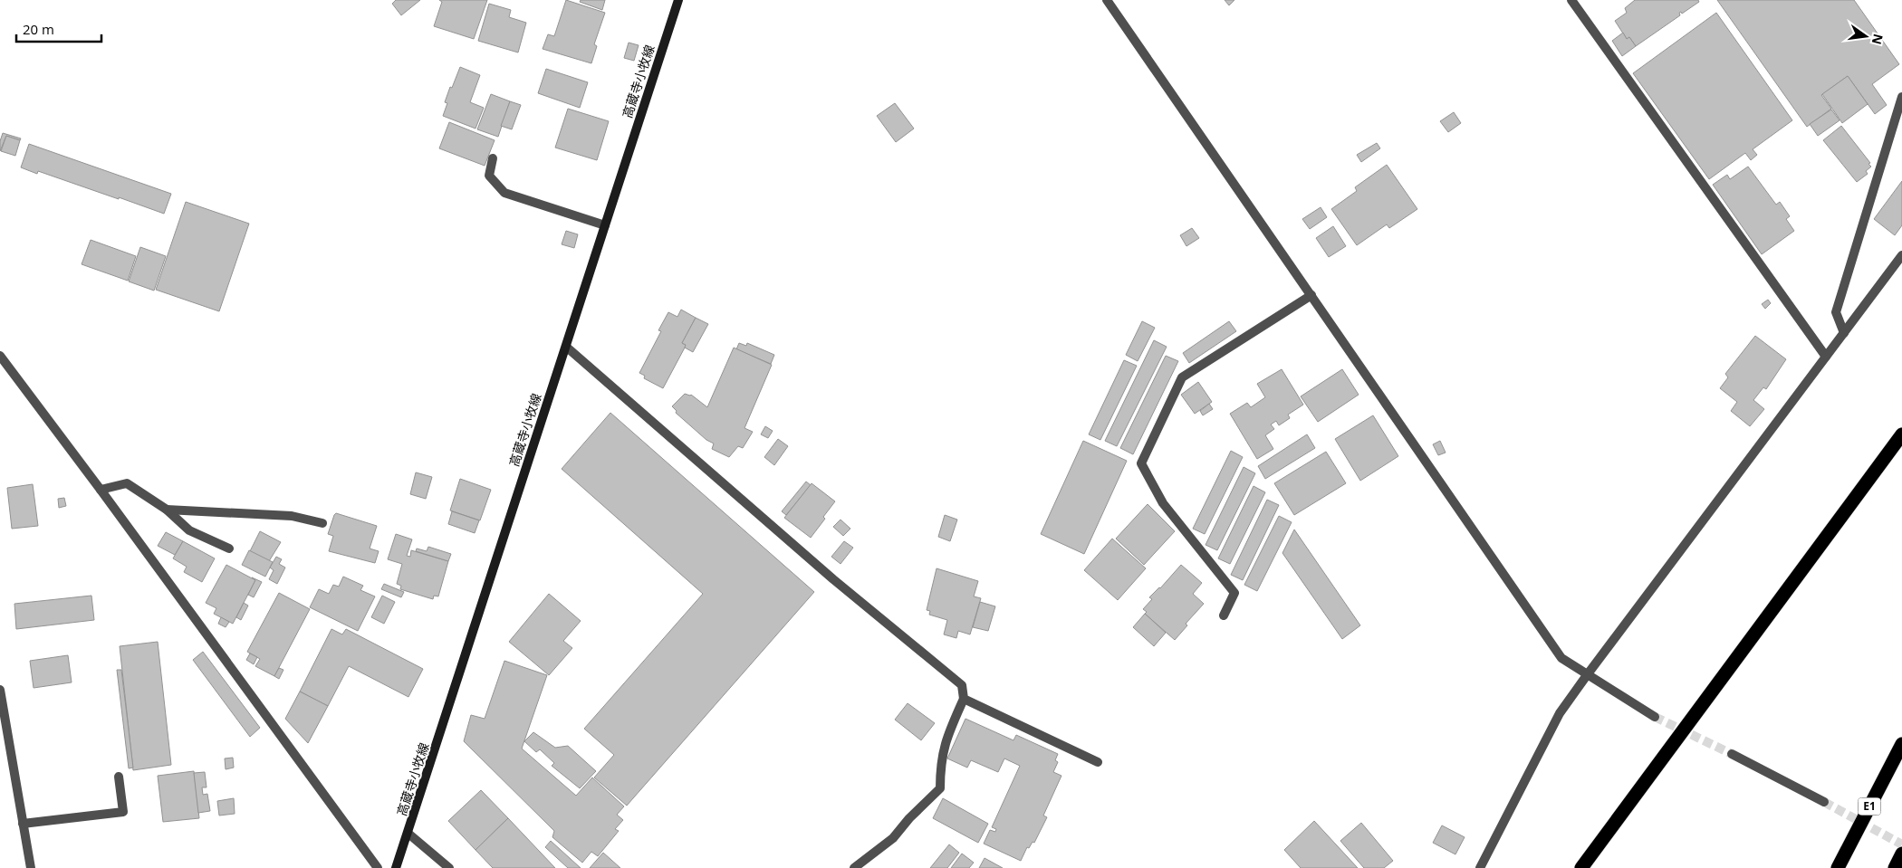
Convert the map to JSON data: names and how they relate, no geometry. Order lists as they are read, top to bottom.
{
  "streets": {
    "highway": ["E1"],
    "main road": ["高蔵寺小牧線"]
  },
  "scale_bar": "20 m",
  "north": "right"
}
